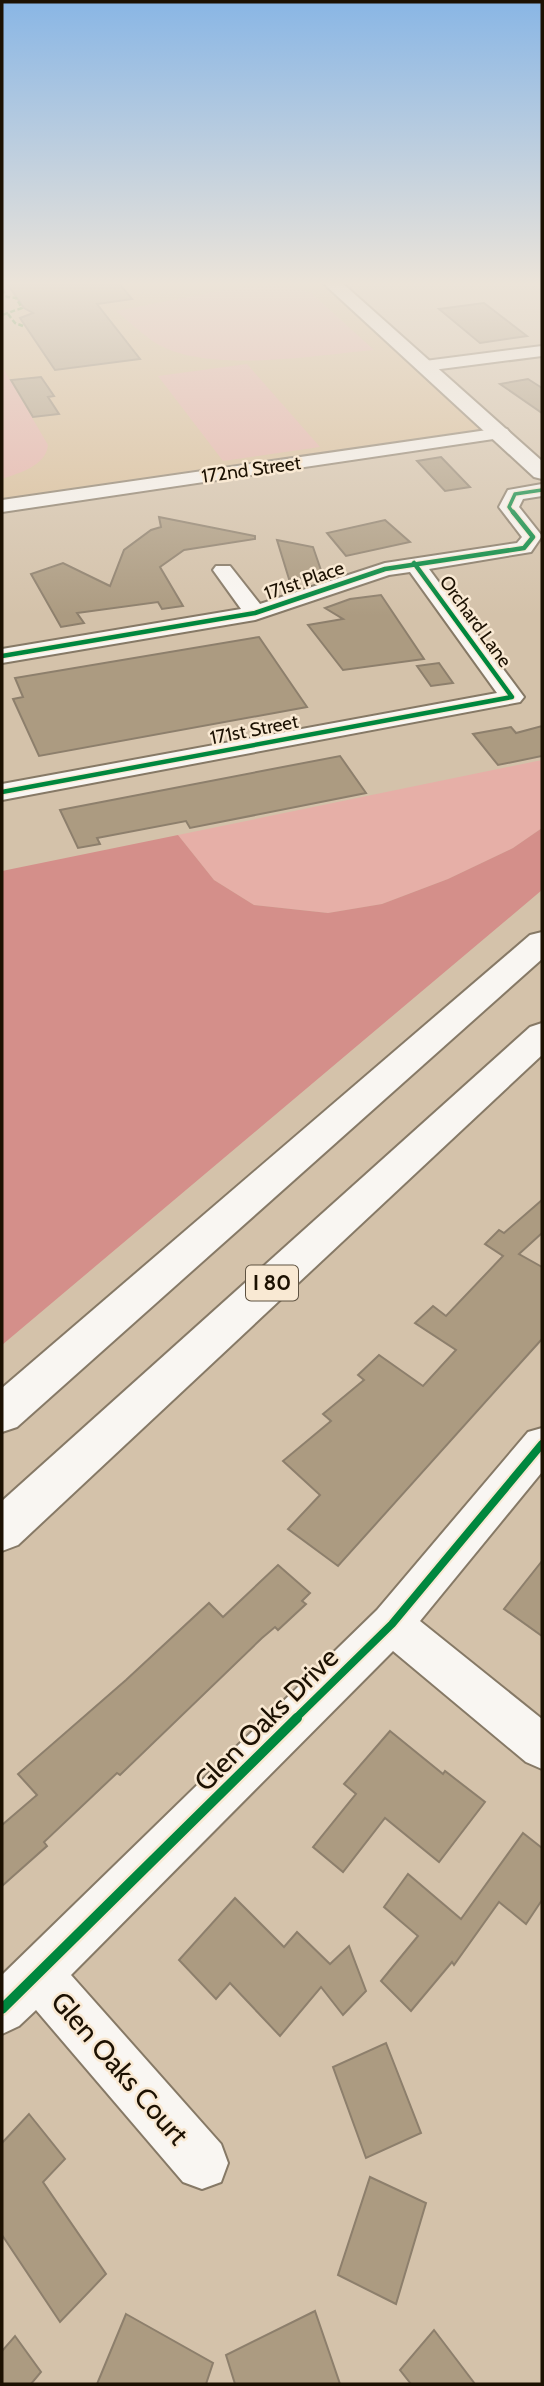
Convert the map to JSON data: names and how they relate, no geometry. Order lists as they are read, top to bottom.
{
  "streets": {
    "main road": ["I 80"],
    "street": [
      "172nd Street",
      "171st Place",
      "Orchard Lane",
      "171st Street",
      "Glen Oaks Drive",
      "Glen Oaks Court"
    ]
  },
  "crossings": [
    ["171st Place", "Orchard Lane"],
    ["Orchard Lane", "171st Street"],
    ["Glen Oaks Drive", "Glen Oaks Court"]
  ]
}
